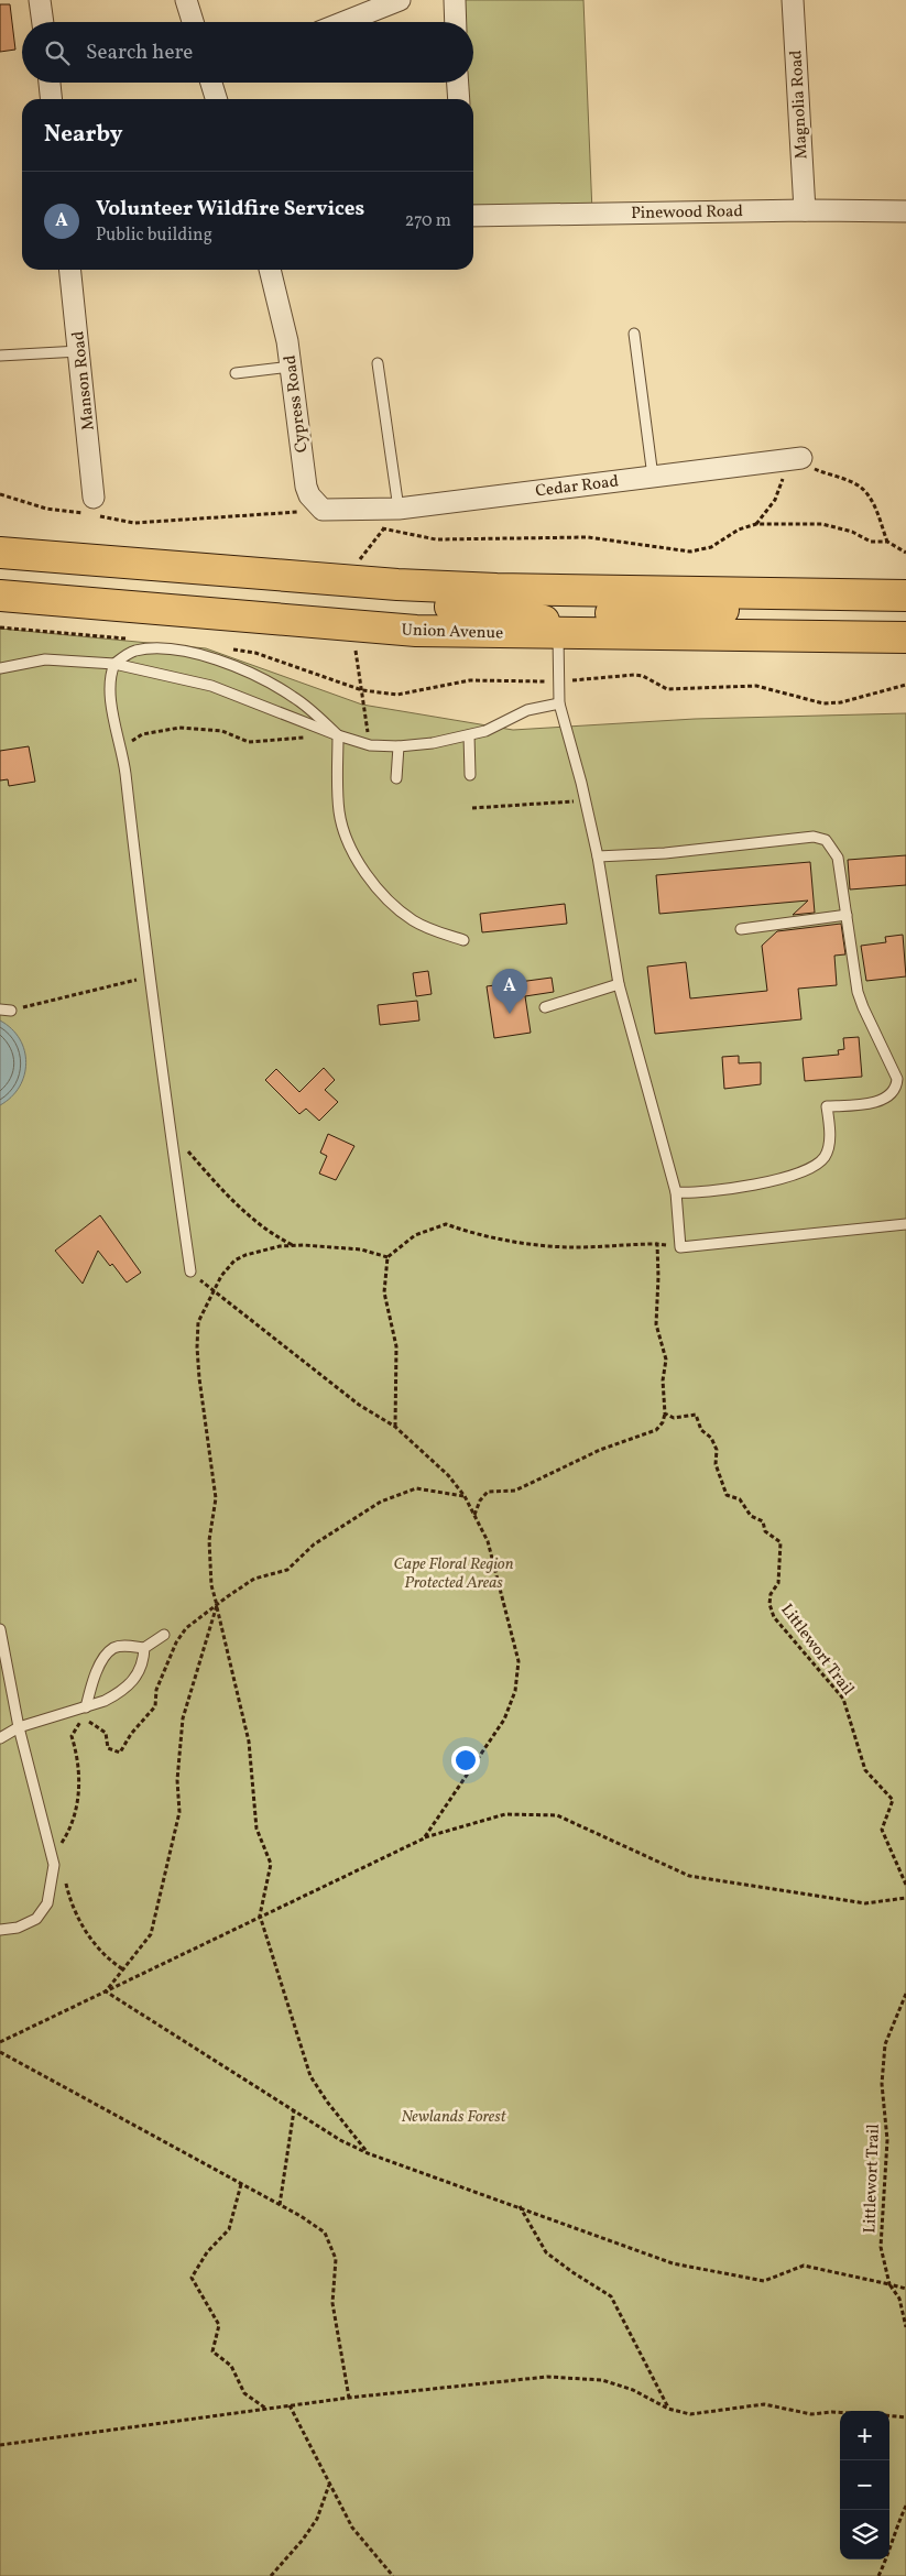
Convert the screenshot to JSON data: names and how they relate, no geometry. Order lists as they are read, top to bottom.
{
  "streets": {
    "highway": ["Union Avenue"],
    "street": [
      "Magnolia Road",
      "Pinewood Road",
      "Manson Road",
      "Cypress Road",
      "Cedar Road"
    ],
    "path": ["Littlewort Trail"]
  },
  "crossings": [
    ["Magnolia Road", "Pinewood Road"]
  ],
  "parks": ["Cape Floral Region Protected Areas", "Newlands Forest"],
  "page": {
    "search": "Search here",
    "heading": "Nearby",
    "list": [
      {
        "mark": "A",
        "name": "Volunteer Wildfire Services",
        "note": "Public building",
        "value": "270 m"
      }
    ],
    "pins": "A",
    "map_buttons": ["+", "−"]
  }
}
